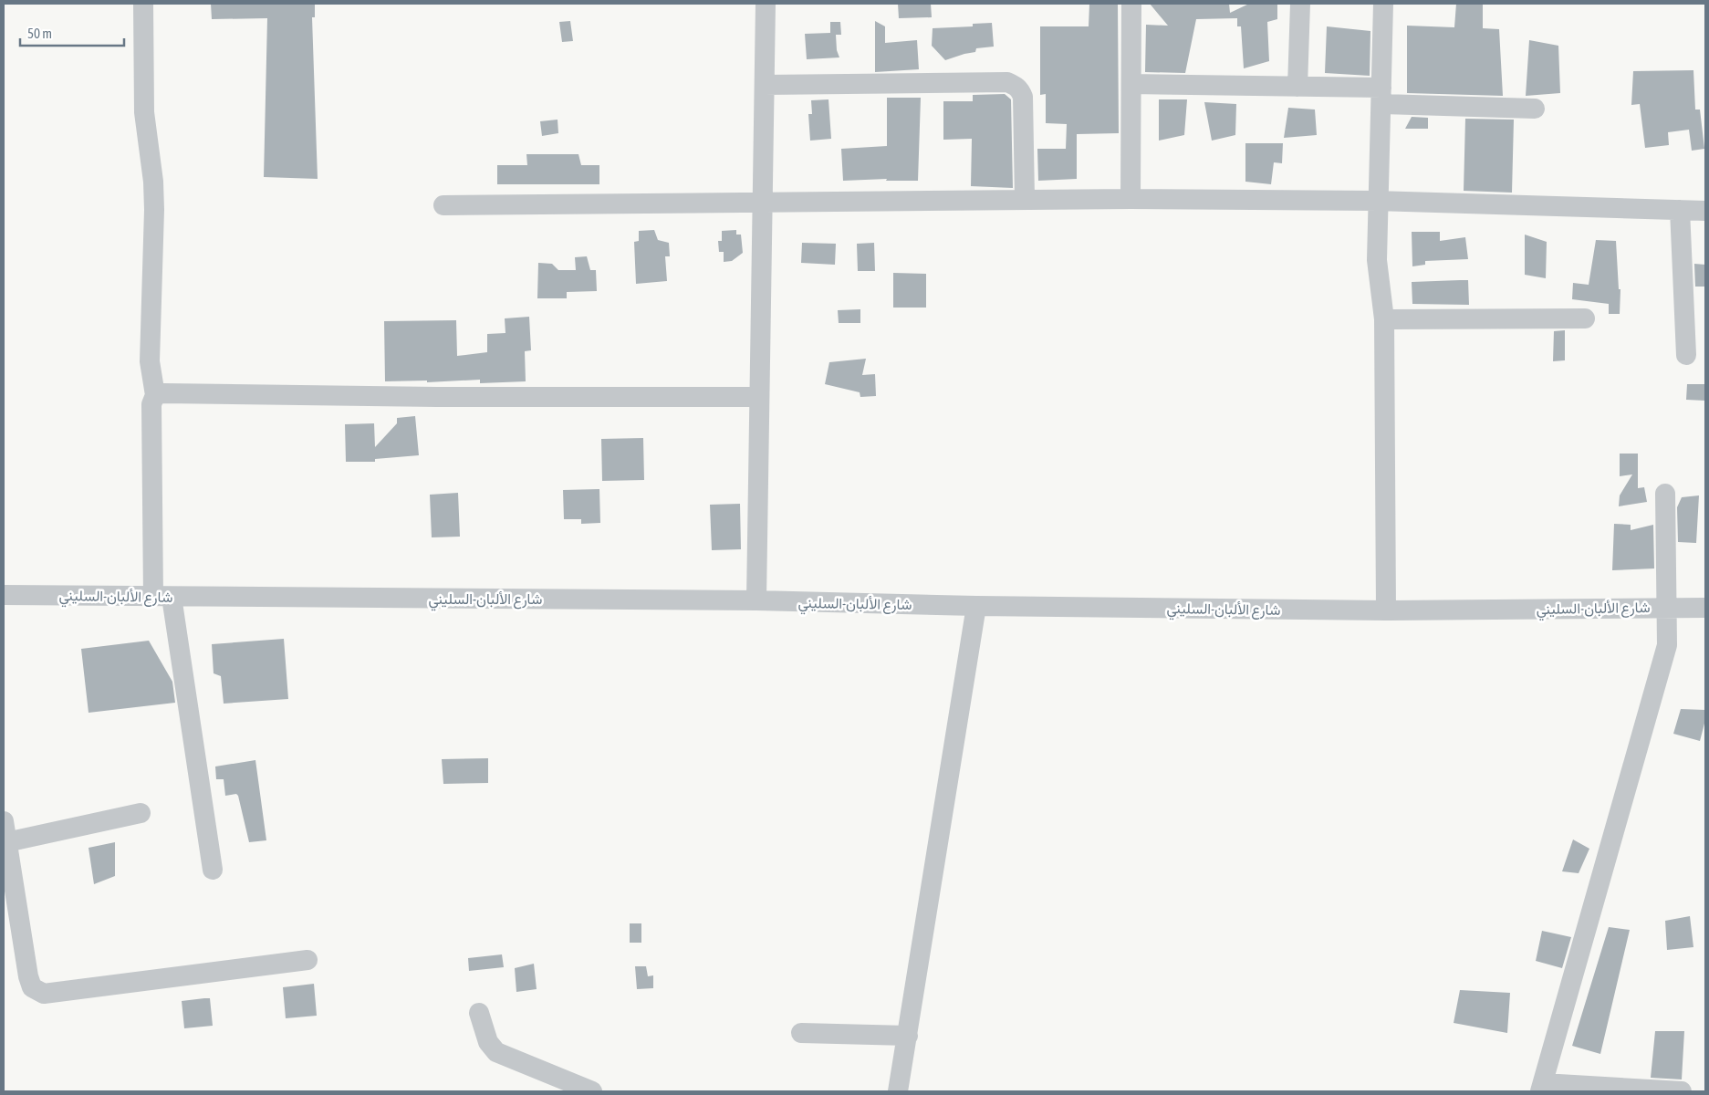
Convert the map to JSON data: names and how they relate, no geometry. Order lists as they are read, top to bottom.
{
  "streets": {
    "street": ["شارع الألبان-السليني"]
  },
  "scale_bar": "50 m"
}
